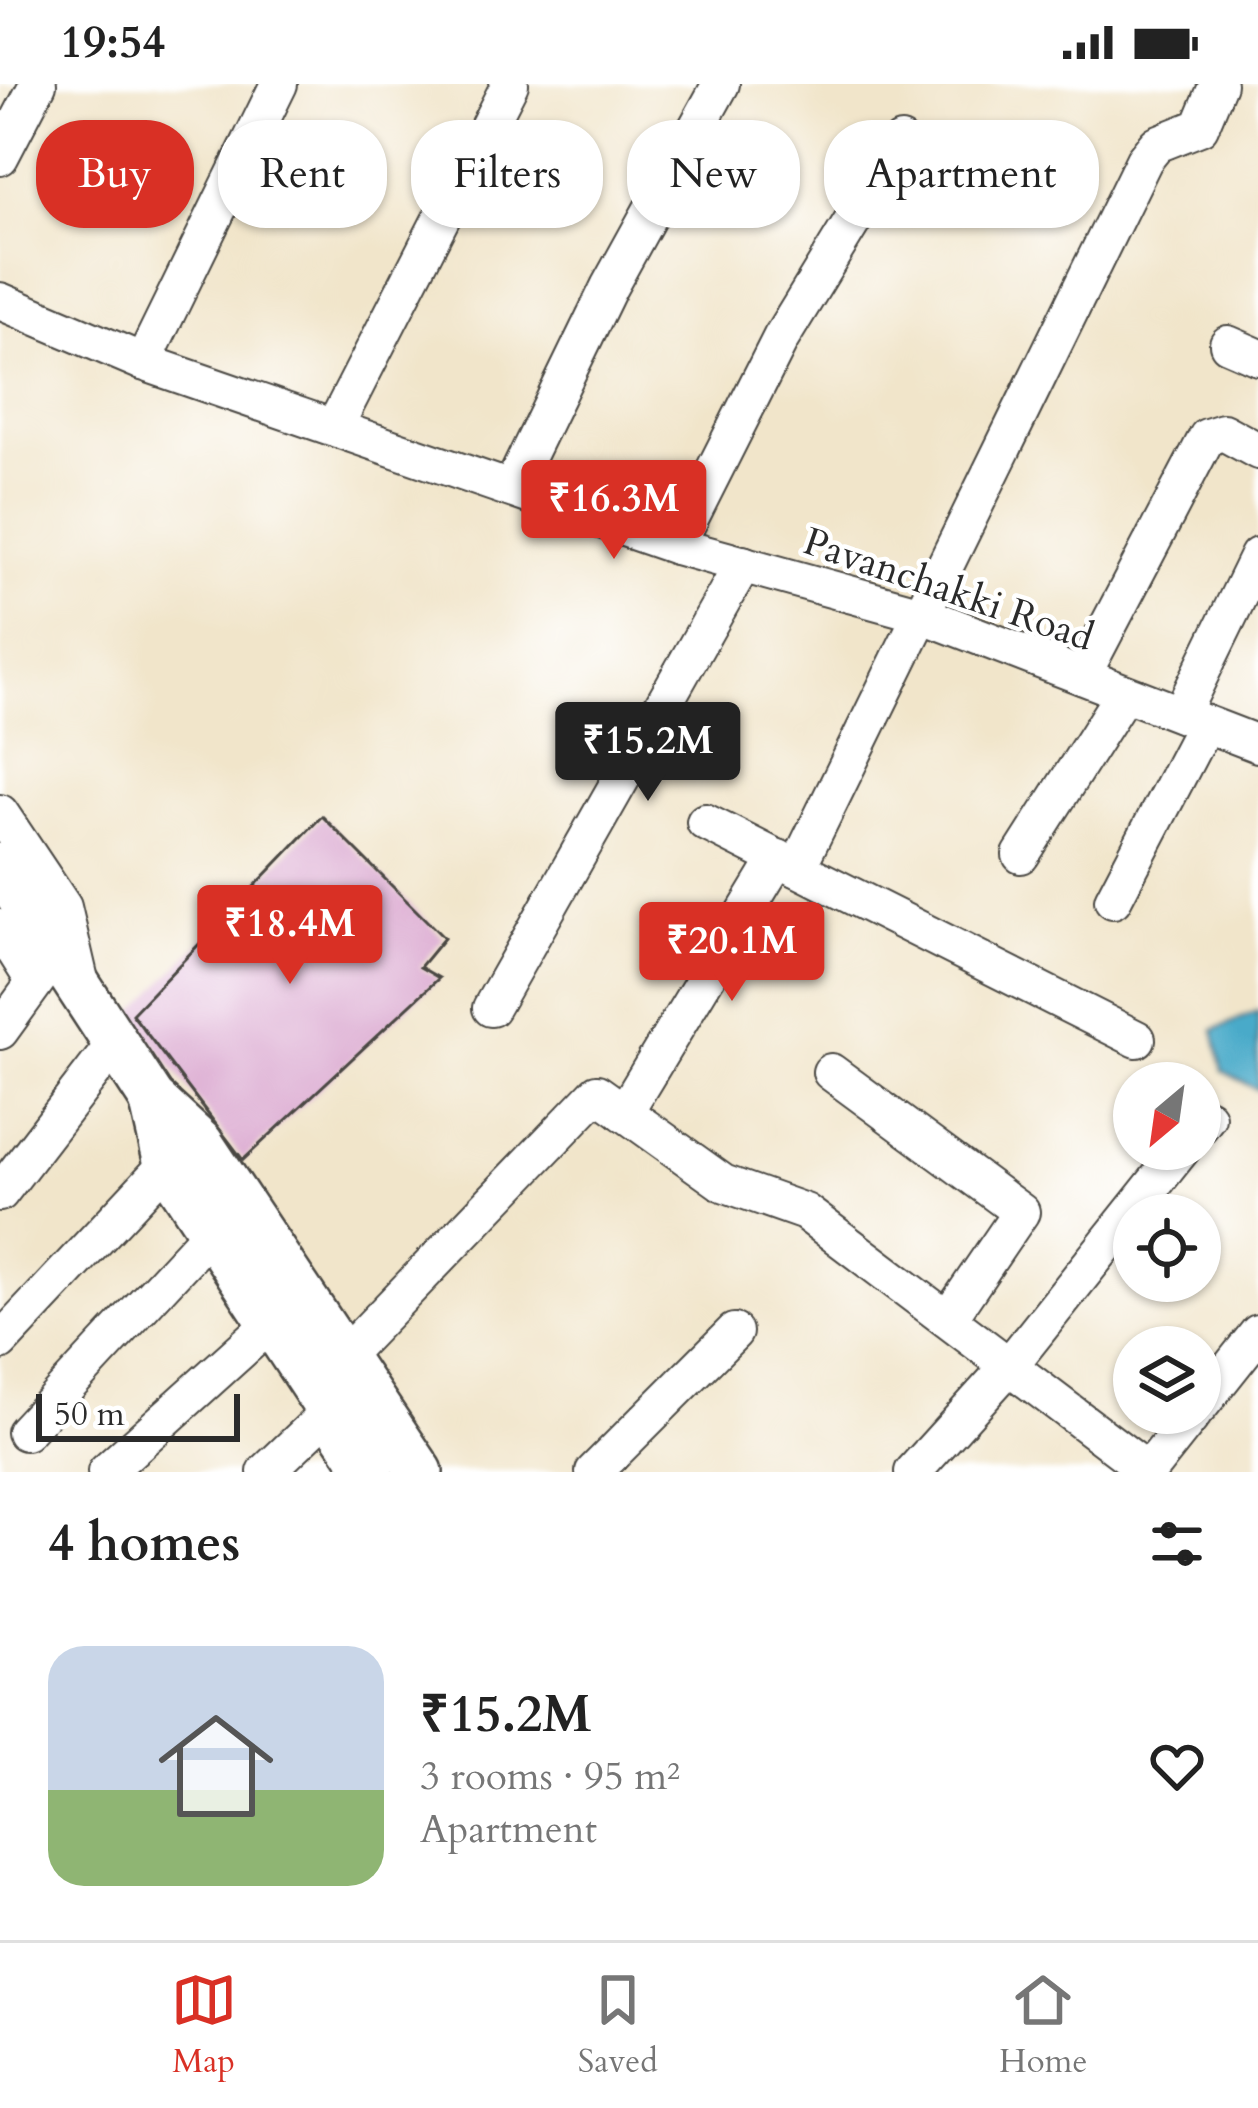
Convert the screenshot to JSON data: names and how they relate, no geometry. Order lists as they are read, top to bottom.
{
  "streets": {
    "street": ["Pavanchakki Road"]
  },
  "scale_bar": "50 m",
  "north": "bottom left",
  "page": {
    "status": "19:54",
    "chip": [
      "Buy",
      "Rent",
      "Filters",
      "New",
      "Apartment"
    ],
    "price": [
      "₹16.3M",
      "₹15.2M",
      "₹18.4M",
      "₹20.1M"
    ],
    "scale": "50 m",
    "heading": "4 homes",
    "list": [
      {
        "name": "₹15.2M",
        "note": "3 rooms · 95 m² · Apartment"
      }
    ],
    "tabs": ["Map", "Saved", "Home"]
  }
}
